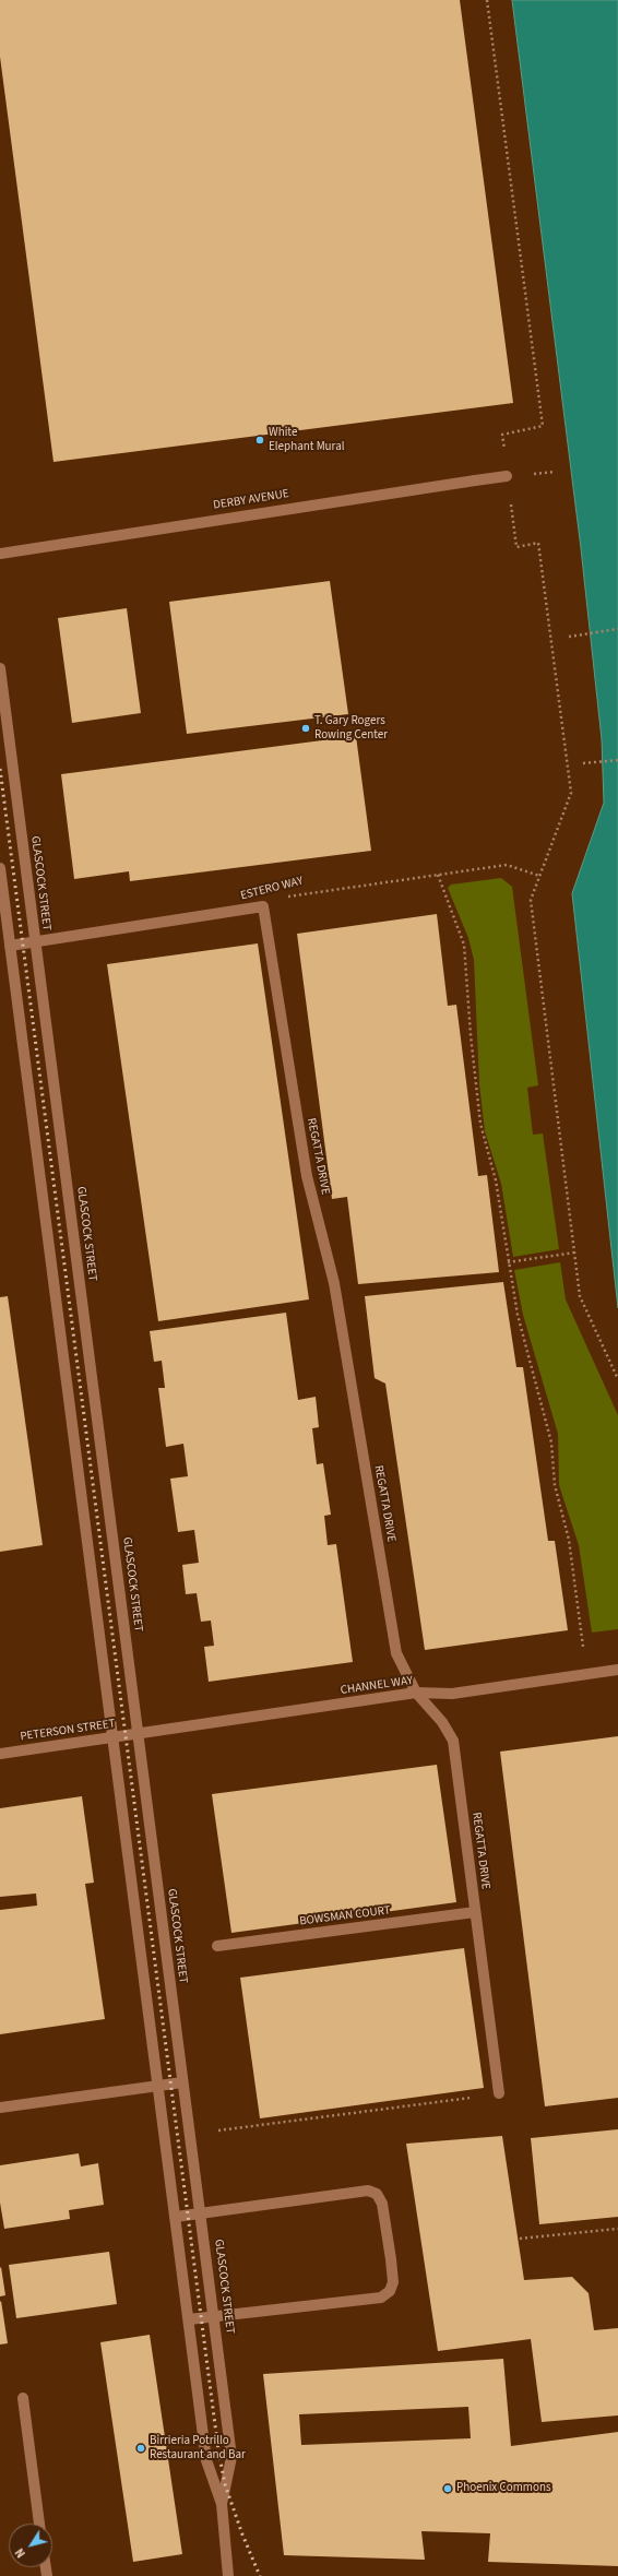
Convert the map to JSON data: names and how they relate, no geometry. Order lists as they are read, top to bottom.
{
  "streets": {
    "street": [
      "DERBY AVENUE",
      "GLASCOCK STREET",
      "ESTERO WAY",
      "REGATTA DRIVE",
      "CHANNEL WAY",
      "PETERSON STREET",
      "BOWSMAN COURT"
    ]
  },
  "crossings": [
    ["GLASCOCK STREET", "ESTERO WAY"],
    ["GLASCOCK STREET", "CHANNEL WAY"],
    ["GLASCOCK STREET", "PETERSON STREET"],
    ["ESTERO WAY", "REGATTA DRIVE"],
    ["REGATTA DRIVE", "CHANNEL WAY"],
    ["REGATTA DRIVE", "BOWSMAN COURT"],
    ["CHANNEL WAY", "PETERSON STREET"]
  ],
  "places": [
    "White Elephant Mural",
    "T. Gary Rogers Rowing Center",
    "Birrieria Potrillo Restaurant and Bar",
    "Phoenix Commons"
  ],
  "north": "bottom left"
}
